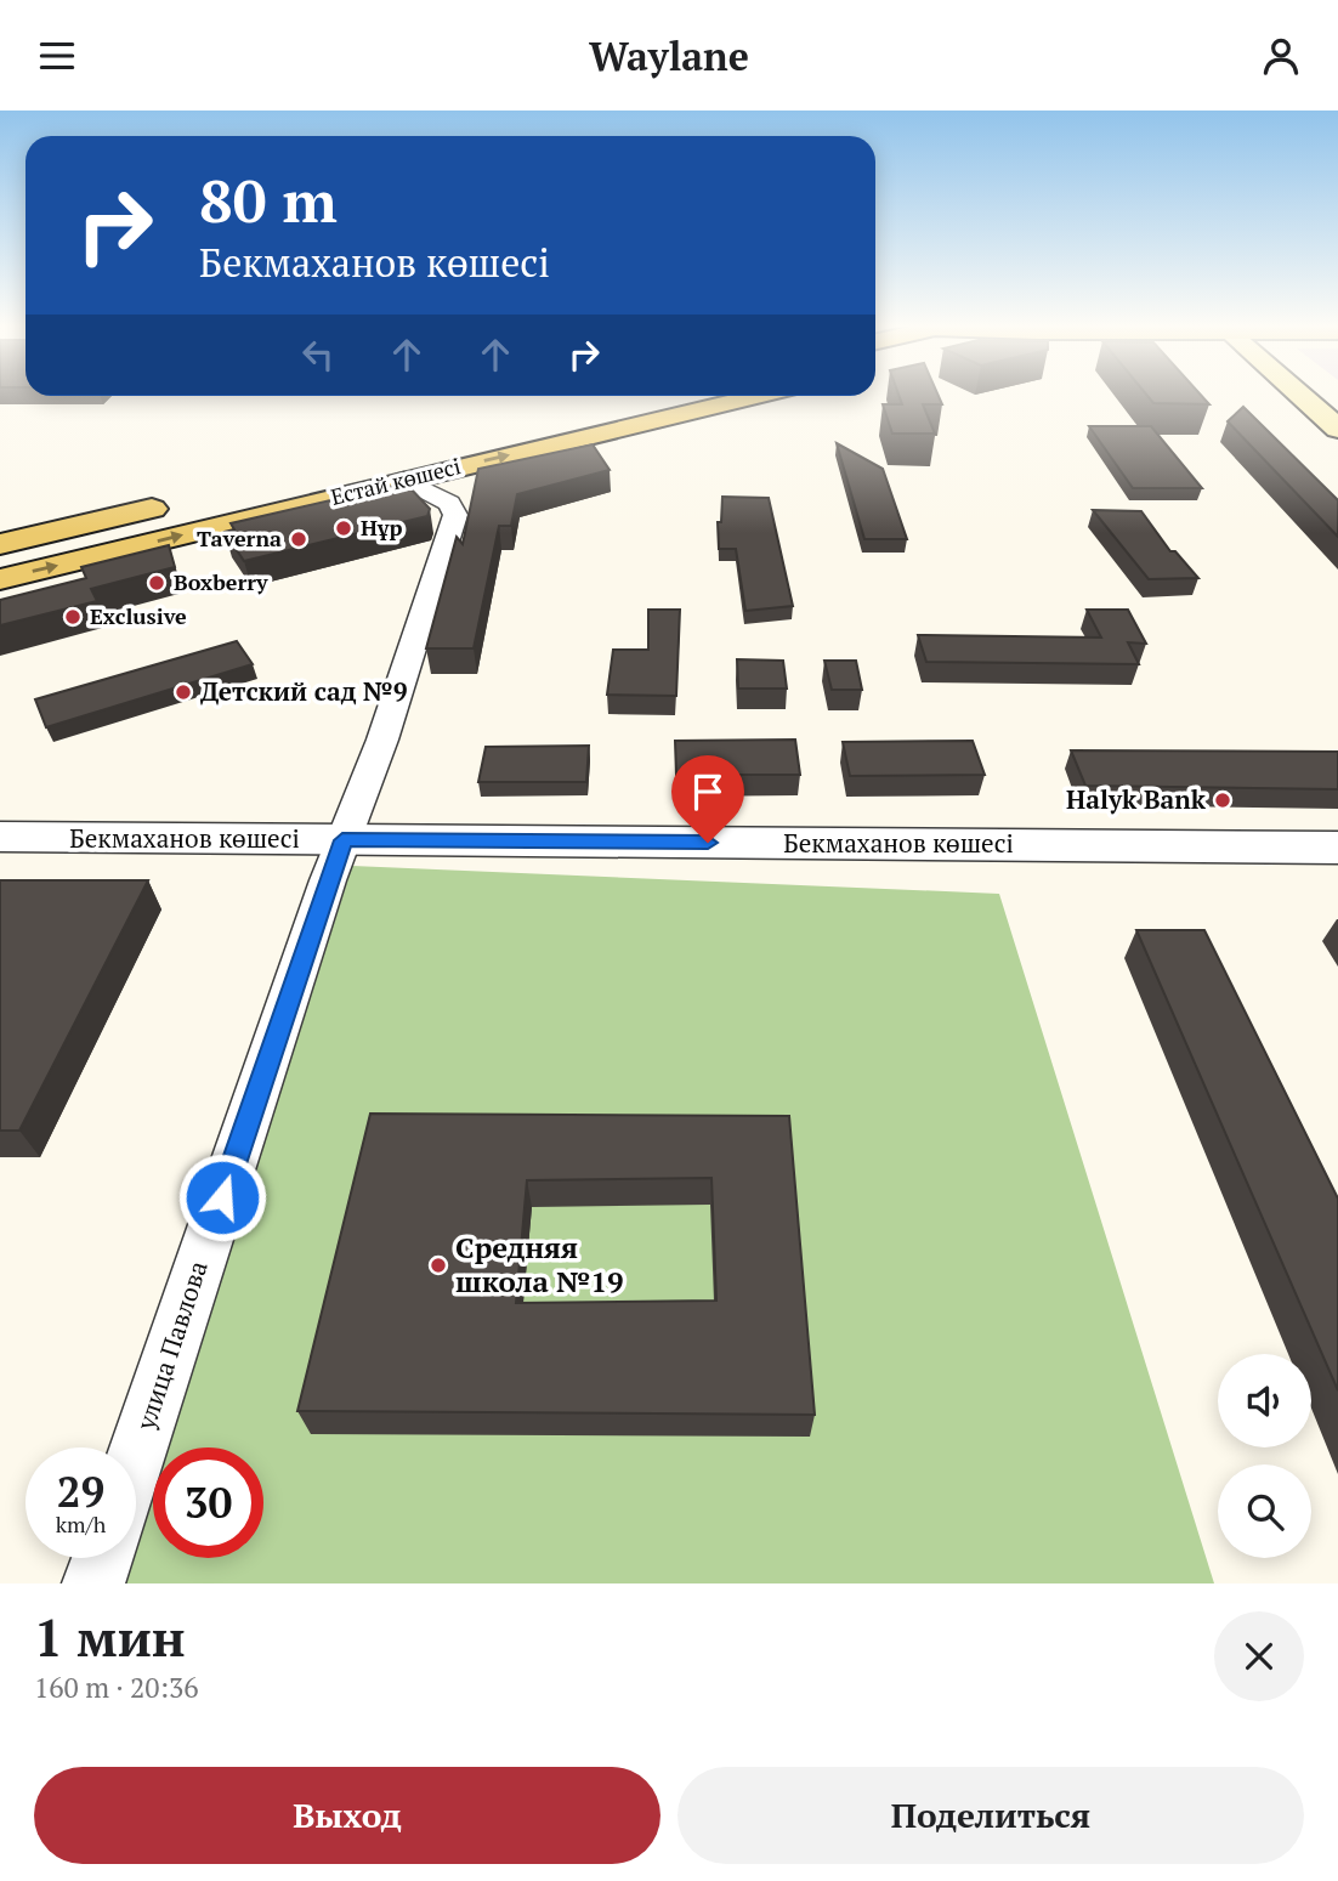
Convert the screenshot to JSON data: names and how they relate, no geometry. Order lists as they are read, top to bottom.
{
  "streets": {
    "main road": ["Естай көшесі"],
    "street": ["Бекмаханов көшесі", "улица Павлова"]
  },
  "crossings": [
    ["Естай көшесі", "улица Павлова"],
    ["Бекмаханов көшесі", "улица Павлова"]
  ],
  "one_way": ["Естай көшесі"],
  "places": [
    "Нұр",
    "Taverna",
    "Boxberry",
    "Exclusive",
    "Детский сад №9",
    "Halyk Bank",
    "Средняя школа №19"
  ],
  "page": {
    "header": "Waylane",
    "turn": ["80 m", "Бекмаханов көшесі"],
    "speed": "29 km/h",
    "limit": "30",
    "heading": ["1 мин", "160 m · 20:36"],
    "buttons": ["Выход", "Поделиться"]
  }
}
